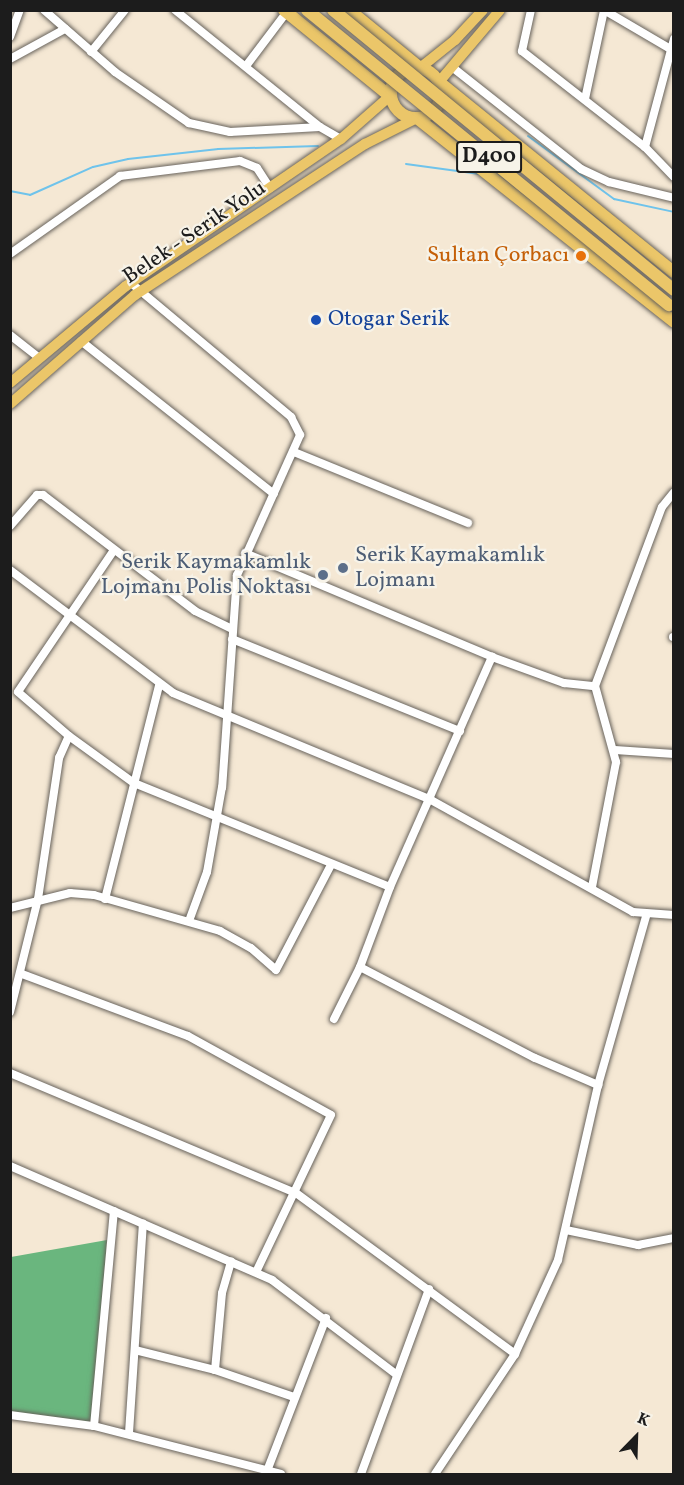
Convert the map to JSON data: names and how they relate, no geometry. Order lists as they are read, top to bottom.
{
  "streets": {
    "highway": ["D400"],
    "main road": ["Belek - Serik Yolu"]
  },
  "places": [
    "Sultan Çorbacı",
    "Otogar Serik",
    "Serik Kaymakamlık Lojmanı",
    "Serik Kaymakamlık Lojmanı Polis Noktası"
  ],
  "north": "top right"
}
